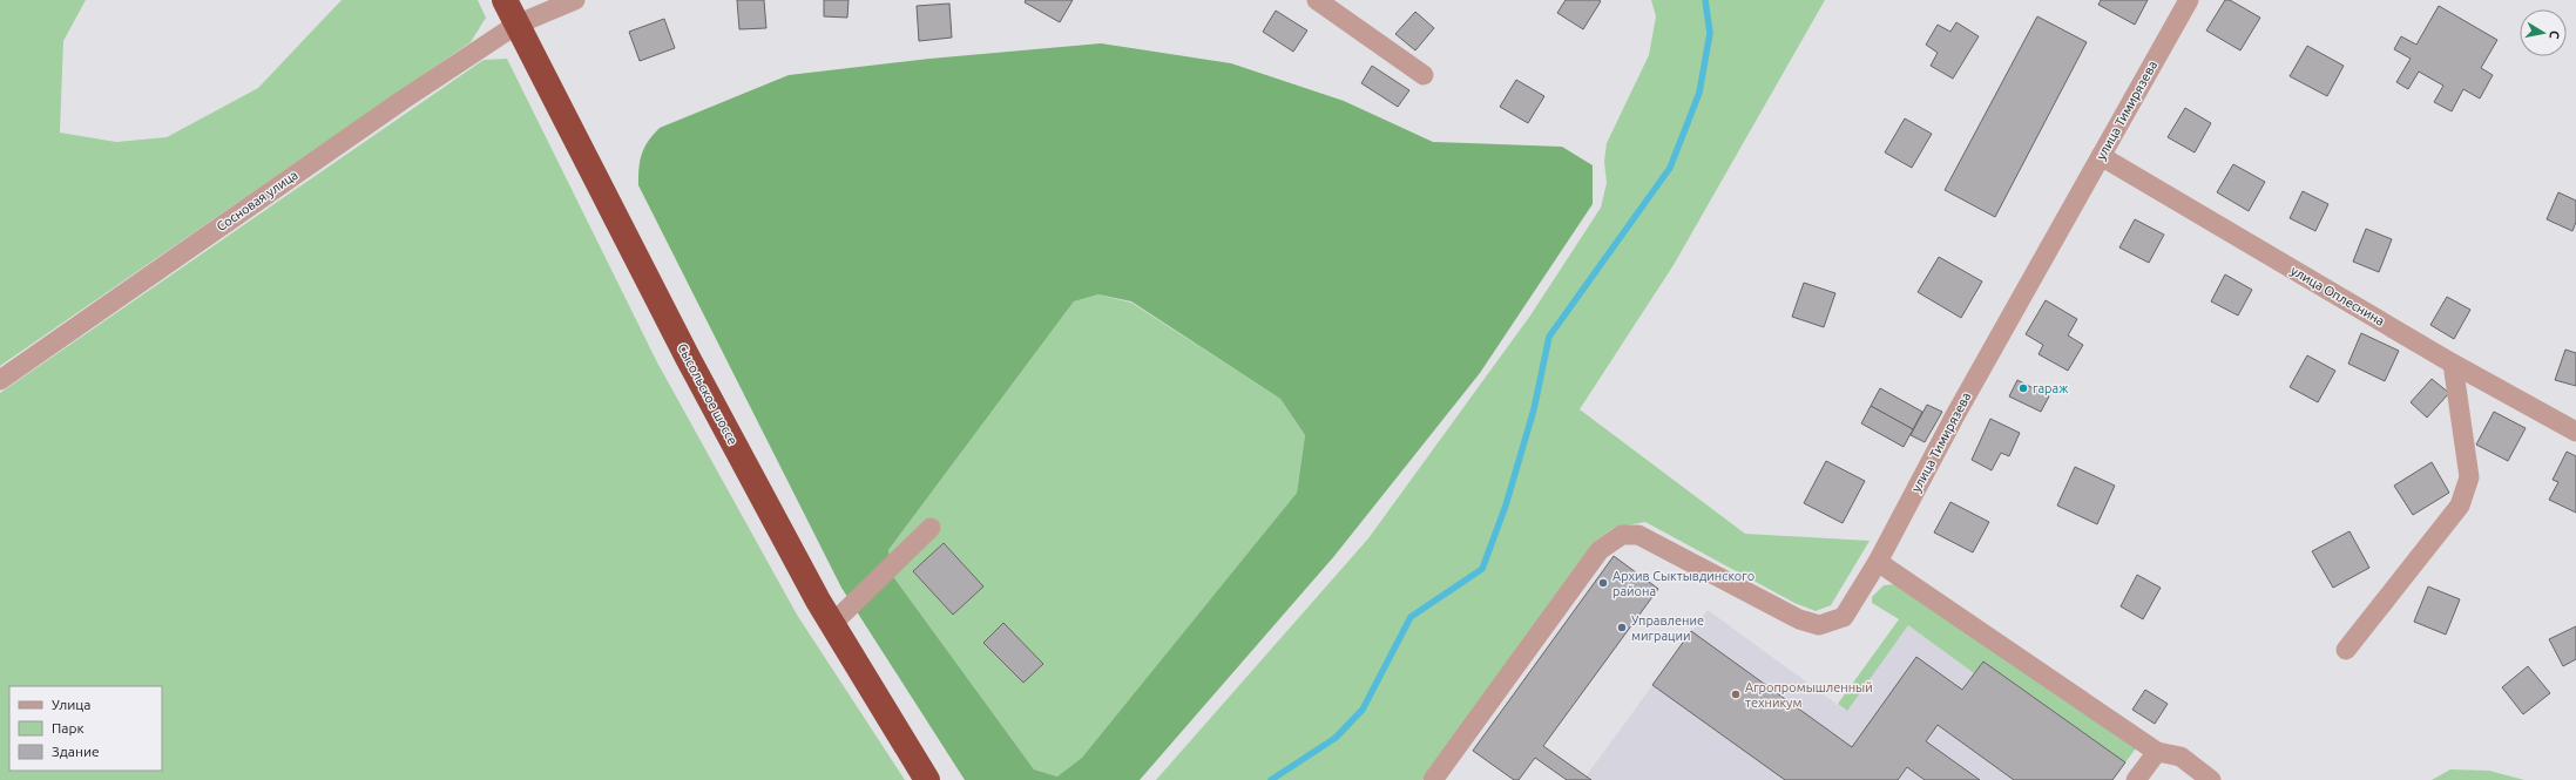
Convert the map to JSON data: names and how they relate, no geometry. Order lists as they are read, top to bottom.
{
  "streets": {
    "highway": ["Сысольское шоссе"],
    "street": ["улица Тимирязева", "Сосновая улица", "улица Оплеснина"]
  },
  "crossings": [
    ["улица Тимирязева", "улица Оплеснина"],
    ["Сосновая улица", "Сысольское шоссе"]
  ],
  "places": [
    "гараж",
    "Архив Сыктывдинского района",
    "Управление миграции",
    "Агропромышленный техникум"
  ],
  "legend": ["Улица", "Парк", "Здание"],
  "north": "right"
}
